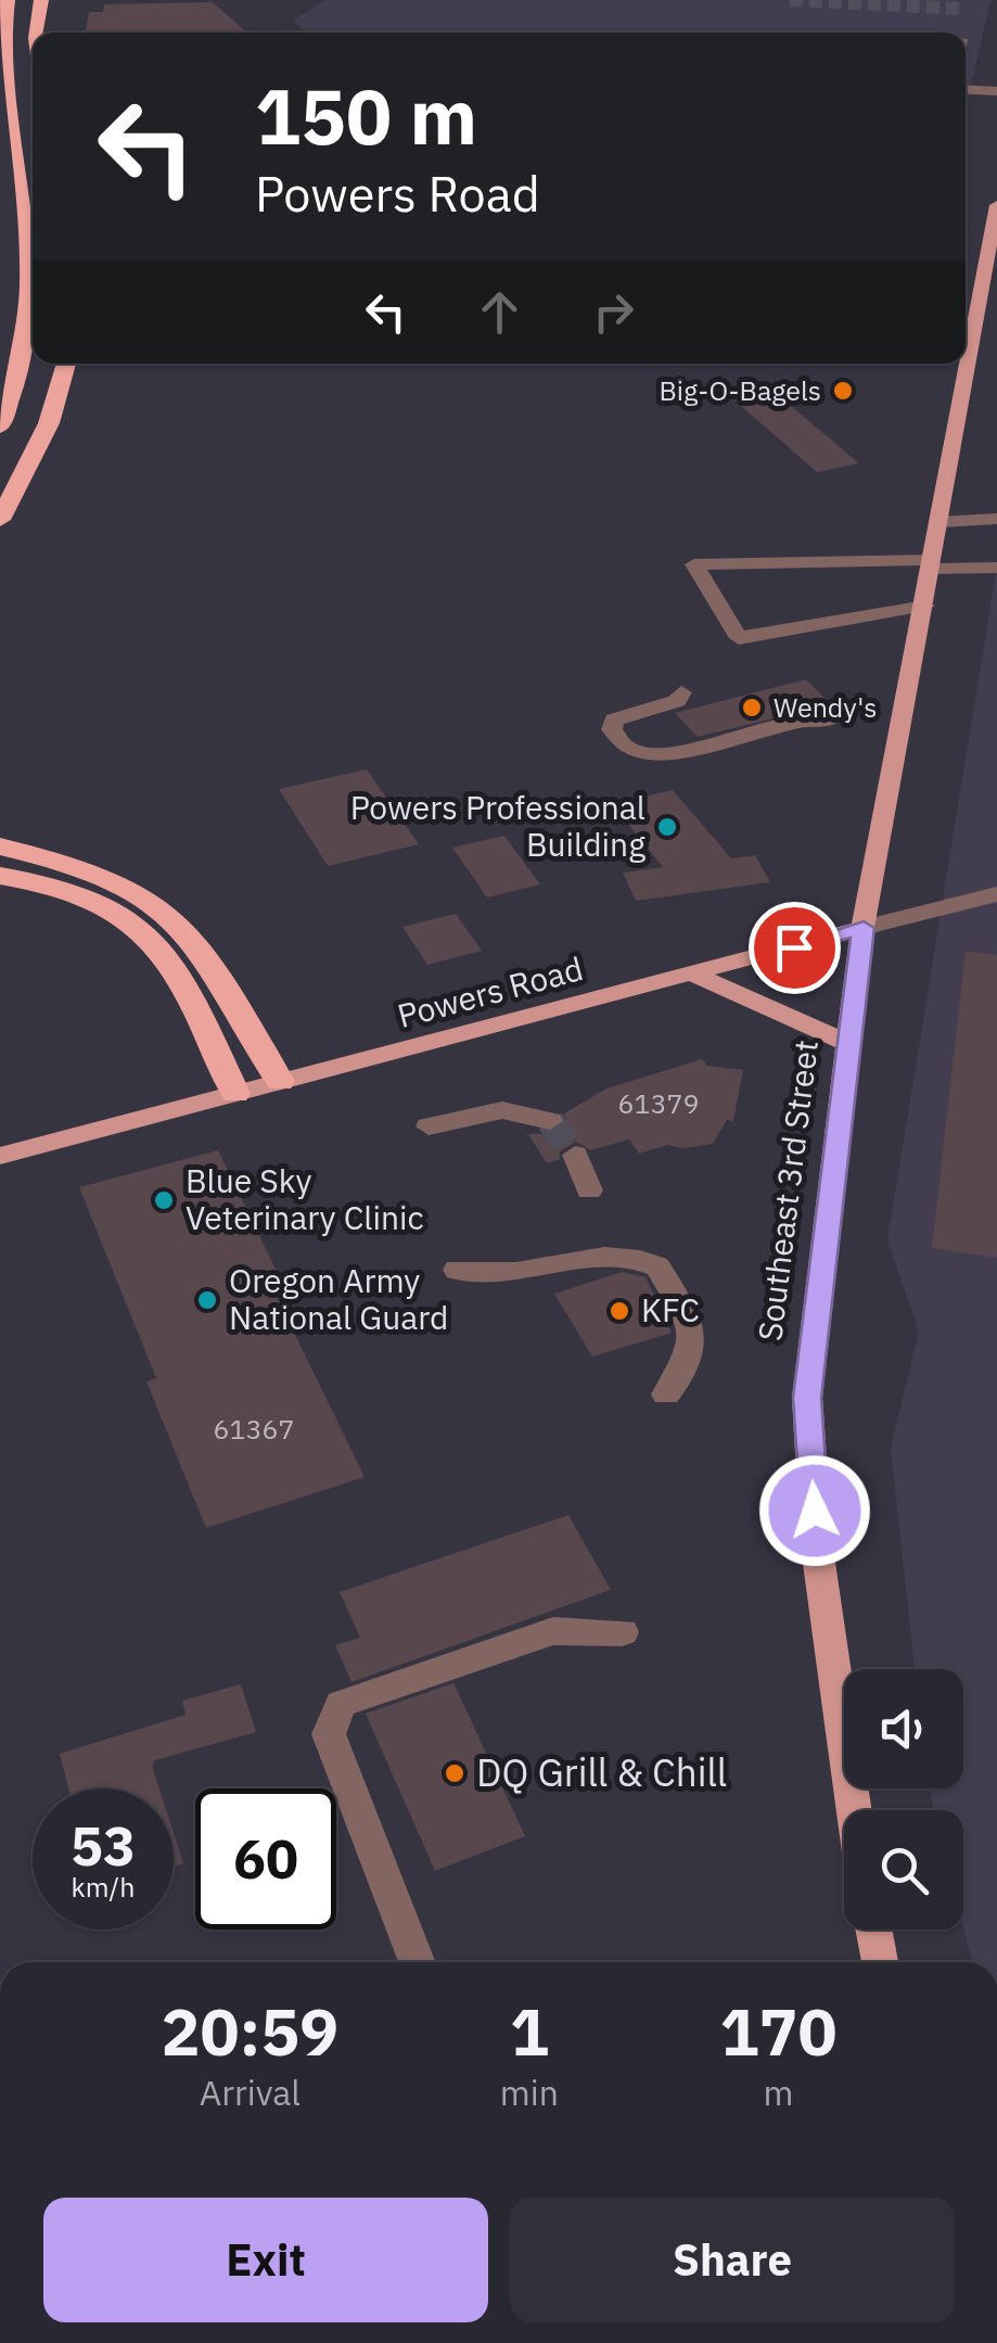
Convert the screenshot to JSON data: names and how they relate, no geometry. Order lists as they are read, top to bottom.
{
  "streets": {
    "main road": ["Powers Road", "Southeast 3rd Street"]
  },
  "crossings": [
    ["Powers Road", "Southeast 3rd Street"]
  ],
  "places": [
    "Big-O-Bagels",
    "Wendy's",
    "Powers Professional Building",
    "Blue Sky Veterinary Clinic",
    "Oregon Army National Guard",
    "KFC",
    "DQ Grill & Chill"
  ],
  "house_numbers": ["61379", "61367"],
  "page": {
    "turn": ["150 m", "Powers Road"],
    "speed": "53 km/h",
    "limit": "60",
    "eta": [
      "20:59",
      "Arrival",
      "1",
      "min",
      "170",
      "m"
    ],
    "buttons": ["Exit", "Share"]
  }
}
